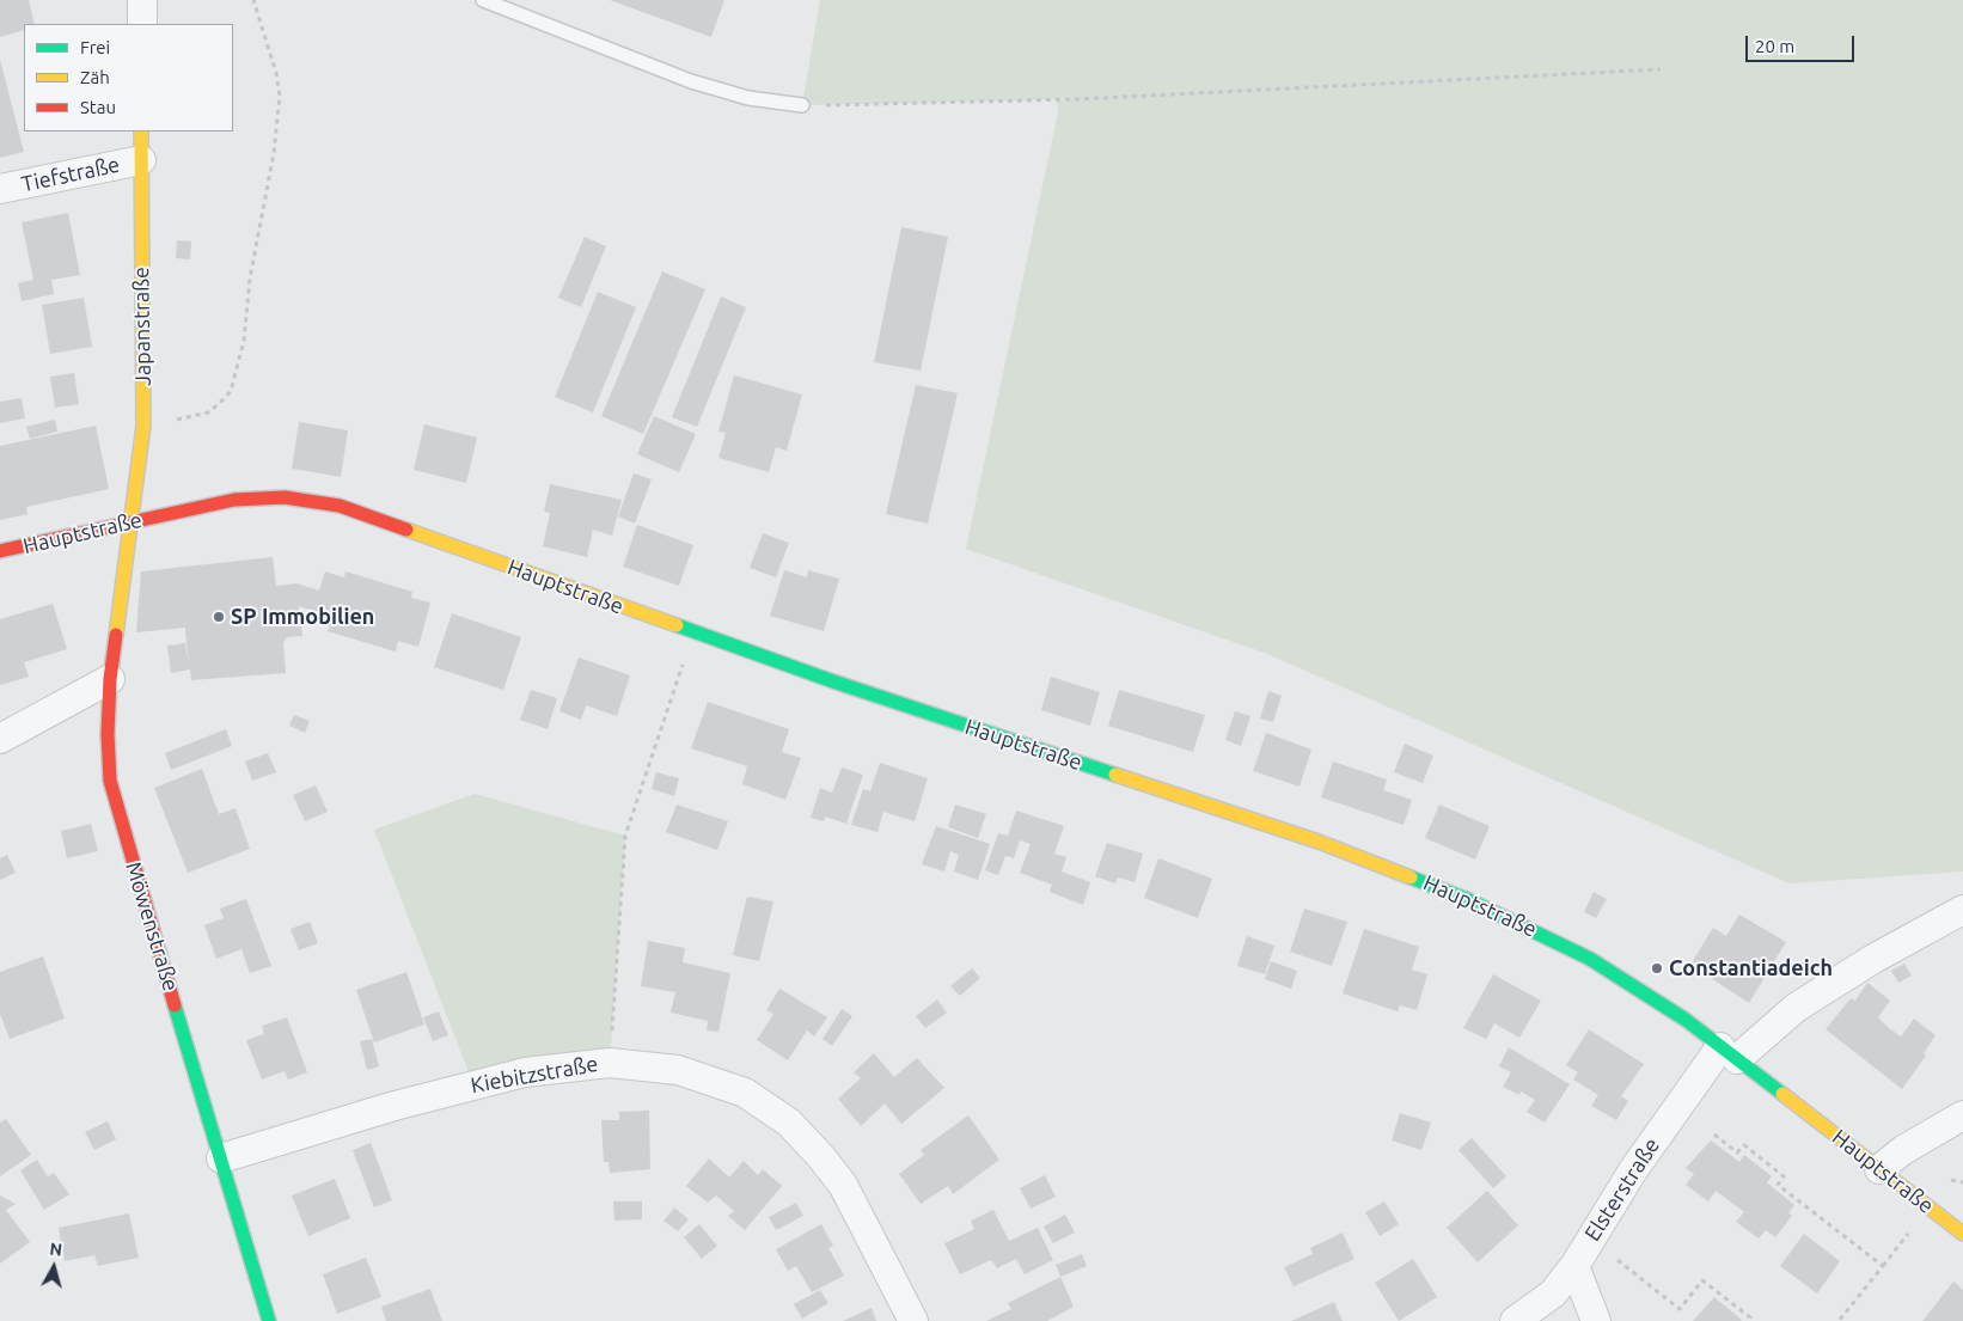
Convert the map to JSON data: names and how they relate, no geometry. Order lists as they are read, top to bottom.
{
  "streets": {
    "street": [
      "Tiefstraße",
      "Japanstraße",
      "Hauptstraße",
      "Möwenstraße",
      "Kiebitzstraße",
      "Elsterstraße"
    ]
  },
  "crossings": [
    ["Tiefstraße", "Japanstraße"],
    ["Japanstraße", "Hauptstraße"],
    ["Japanstraße", "Möwenstraße"],
    ["Hauptstraße", "Möwenstraße"],
    ["Hauptstraße", "Elsterstraße"],
    ["Möwenstraße", "Kiebitzstraße"]
  ],
  "places": ["SP Immobilien", "Constantiadeich"],
  "legend": ["Frei", "Zäh", "Stau"],
  "scale_bar": "20 m",
  "north": "top"
}
